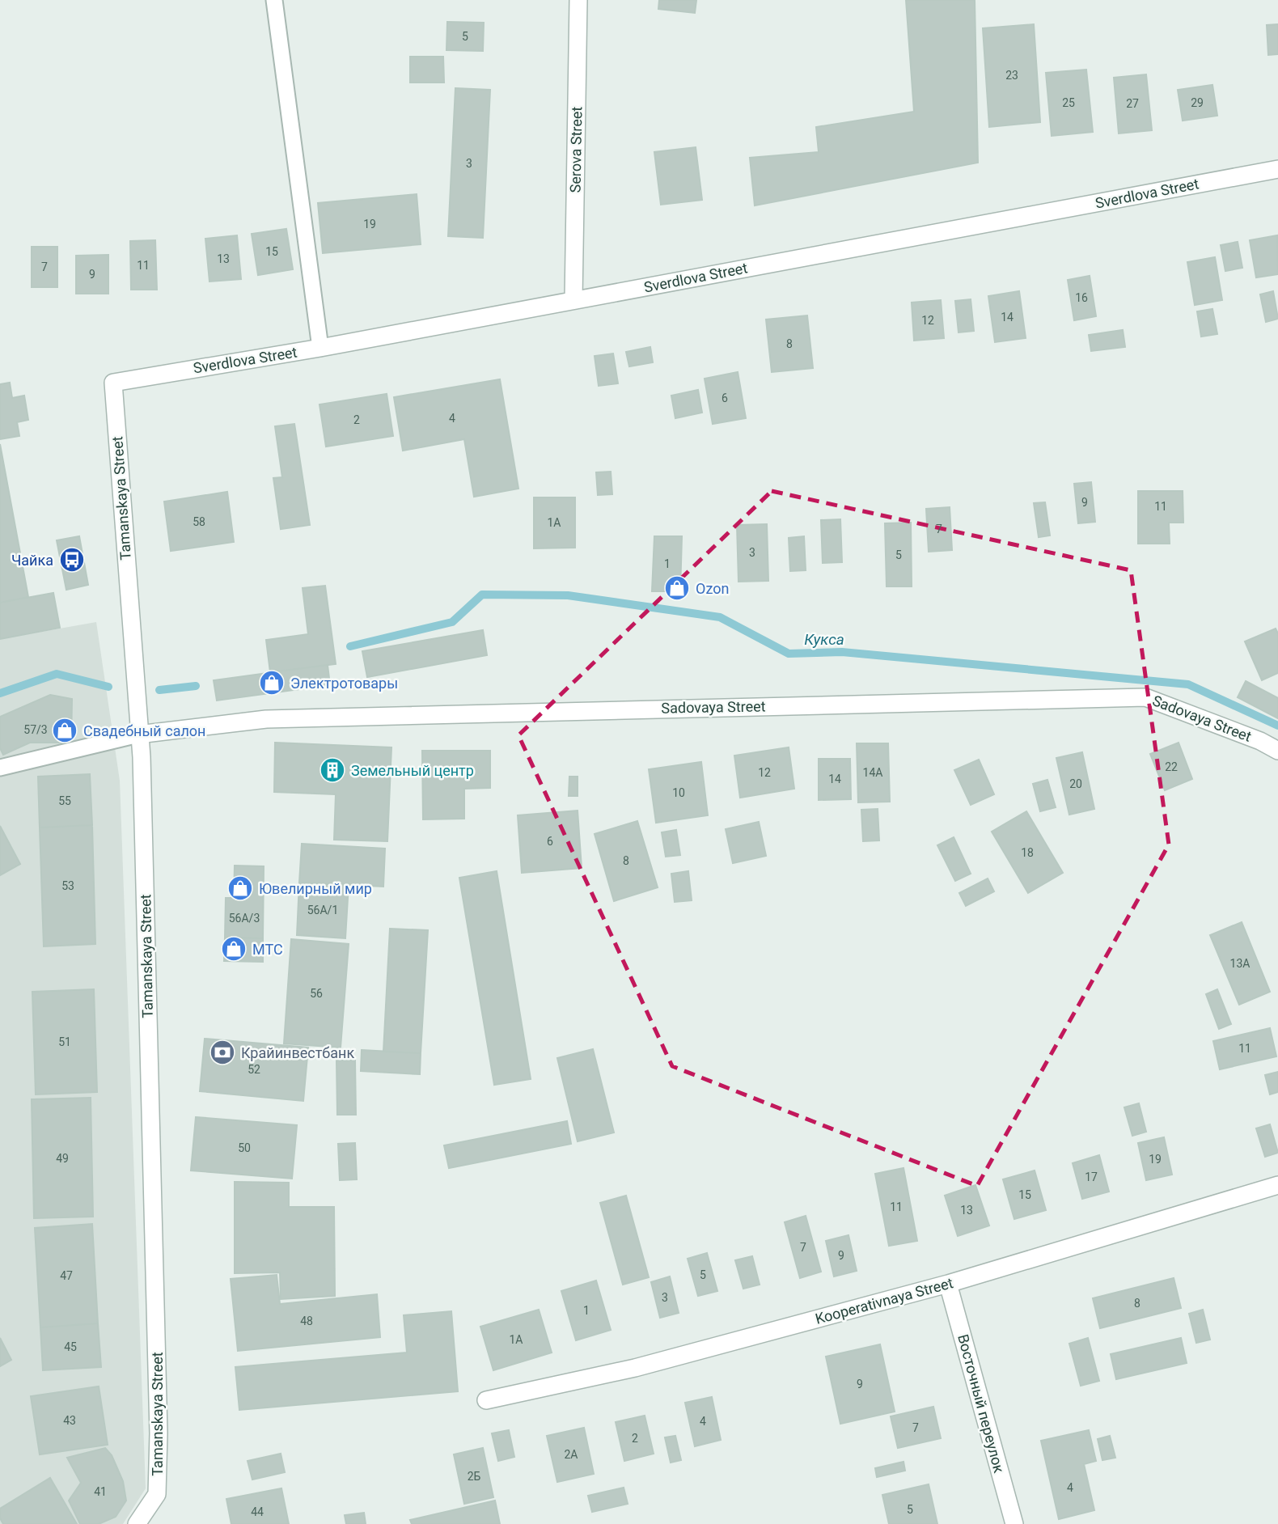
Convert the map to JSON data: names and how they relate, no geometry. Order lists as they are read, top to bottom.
{
  "streets": {
    "street": [
      "Serova Street",
      "Sverdlova Street",
      "Tamanskaya Street",
      "Sadovaya Street",
      "Kooperativnaya Street",
      "Восточный переулок"
    ]
  },
  "crossings": [
    ["Serova Street", "Sverdlova Street"],
    ["Sverdlova Street", "Tamanskaya Street"],
    ["Tamanskaya Street", "Sadovaya Street"],
    ["Kooperativnaya Street", "Восточный переулок"]
  ],
  "water": ["Кукса"],
  "places": {
    "bus stop": ["Чайка"],
    "shop": [
      "Ozon",
      "Электротовары",
      "Свадебный салон",
      "Ювелирный мир",
      "МТС"
    ],
    "building": ["Земельный центр"],
    "bank": ["Крайинвестбанк"]
  },
  "house_numbers": [
    "5",
    "23",
    "25",
    "29",
    "27",
    "3",
    "19",
    "15",
    "13",
    "11",
    "7",
    "9",
    "16",
    "14",
    "12",
    "8",
    "6",
    "4",
    "2",
    "9",
    "11",
    "58",
    "1А",
    "7",
    "3",
    "5",
    "1",
    "57/3",
    "22",
    "12",
    "14А",
    "14",
    "20",
    "10",
    "55",
    "6",
    "18",
    "8",
    "53",
    "56А/1",
    "56А/3",
    "13А",
    "56",
    "51",
    "11",
    "52",
    "50",
    "49",
    "19",
    "17",
    "15",
    "11",
    "13",
    "7",
    "9",
    "5",
    "47",
    "3",
    "8",
    "1",
    "48",
    "1А",
    "45",
    "9",
    "43",
    "4",
    "7",
    "2",
    "2А",
    "2Б",
    "4",
    "41",
    "5",
    "44"
  ]
}
